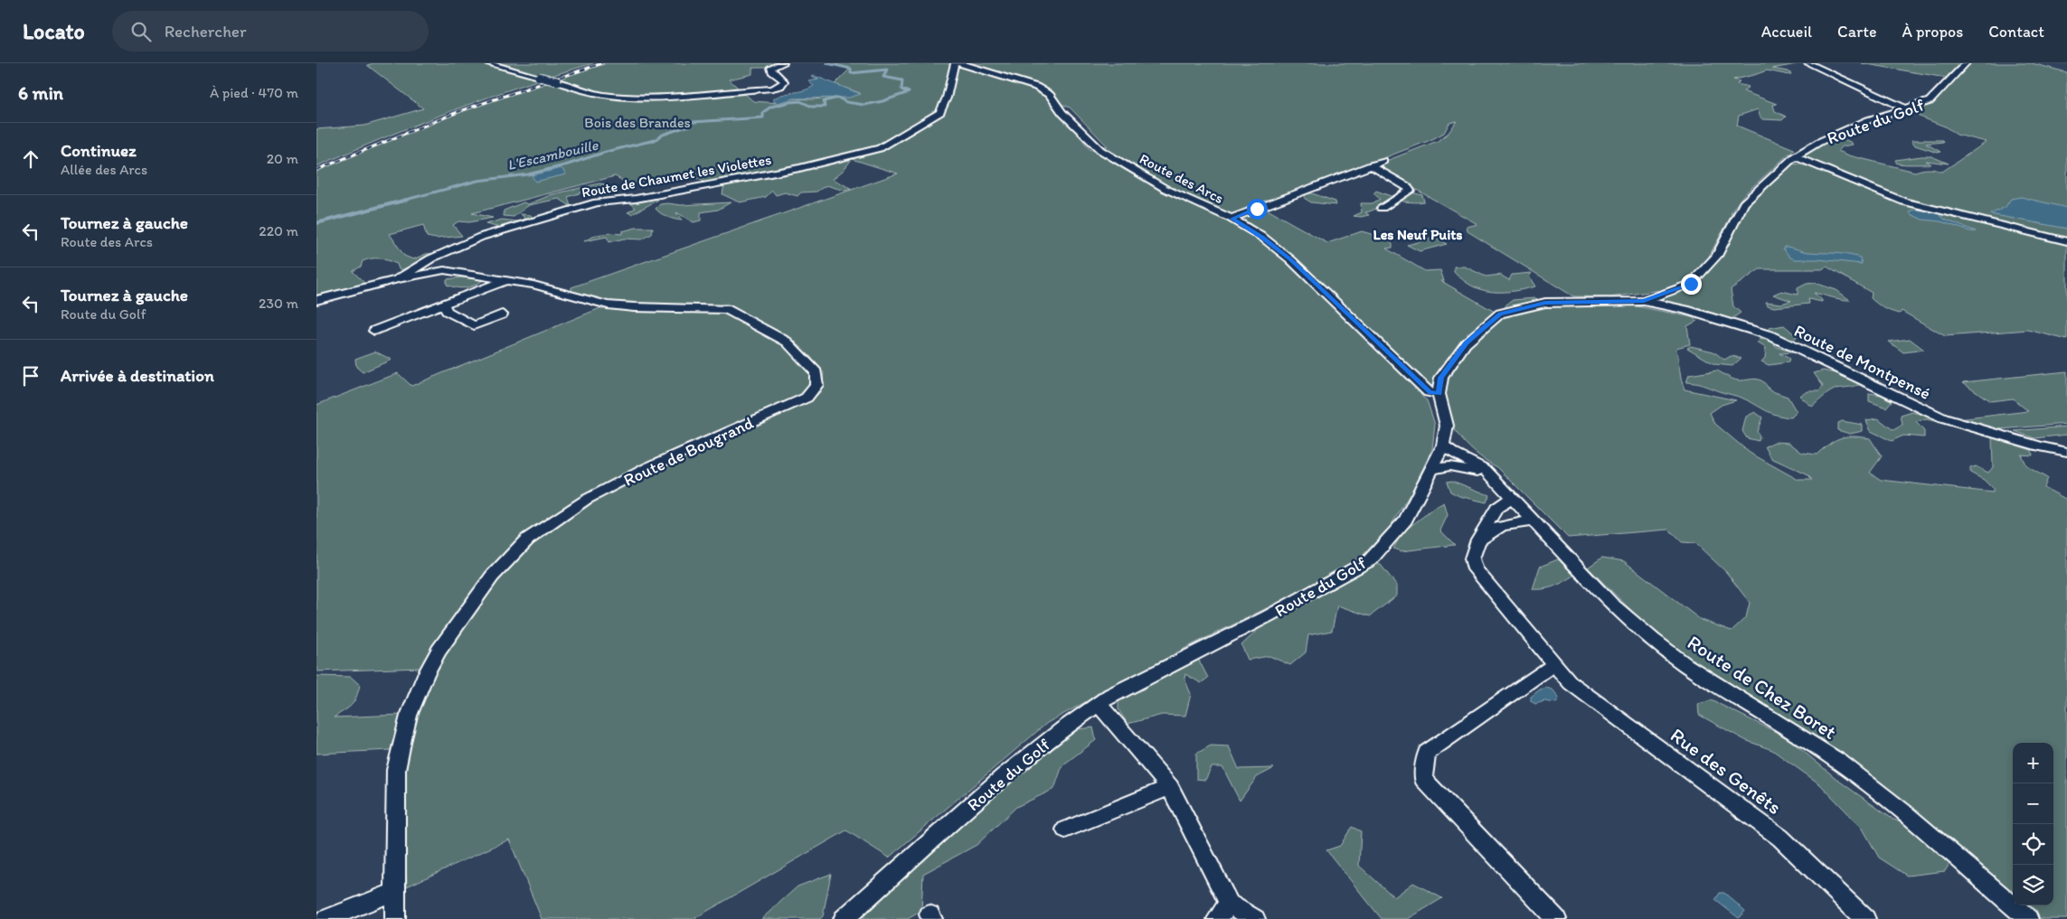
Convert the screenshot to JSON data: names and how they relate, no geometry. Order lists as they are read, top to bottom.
{
  "streets": {
    "street": [
      "Route du Golf",
      "Route de Chaumet les Violettes",
      "Route des Arcs",
      "Route de Montpensé",
      "Route de Bougrand",
      "Route de Chez Boret",
      "Rue des Genêts"
    ]
  },
  "crossings": [
    ["Route du Golf", "Route des Arcs"],
    ["Route du Golf", "Route de Montpensé"],
    ["Route du Golf", "Route de Chez Boret"],
    ["Route de Chaumet les Violettes", "Route de Bougrand"],
    ["Route de Chez Boret", "Rue des Genêts"]
  ],
  "districts": ["Les Neuf Puits"],
  "water": ["L'Escambouille"],
  "parks": ["Bois des Brandes"],
  "page": {
    "header": "Locato",
    "search": "Rechercher",
    "nav": [
      "Accueil",
      "Carte",
      "À propos",
      "Contact"
    ],
    "heading": ["6 min", "À pied · 470 m"],
    "list": [
      ["Continuez", "Allée des Arcs", "20 m"],
      ["Tournez à gauche", "Route des Arcs", "220 m"],
      ["Tournez à gauche", "Route du Golf", "230 m"],
      "Arrivée à destination"
    ],
    "map_buttons": ["+", "−"]
  }
}
